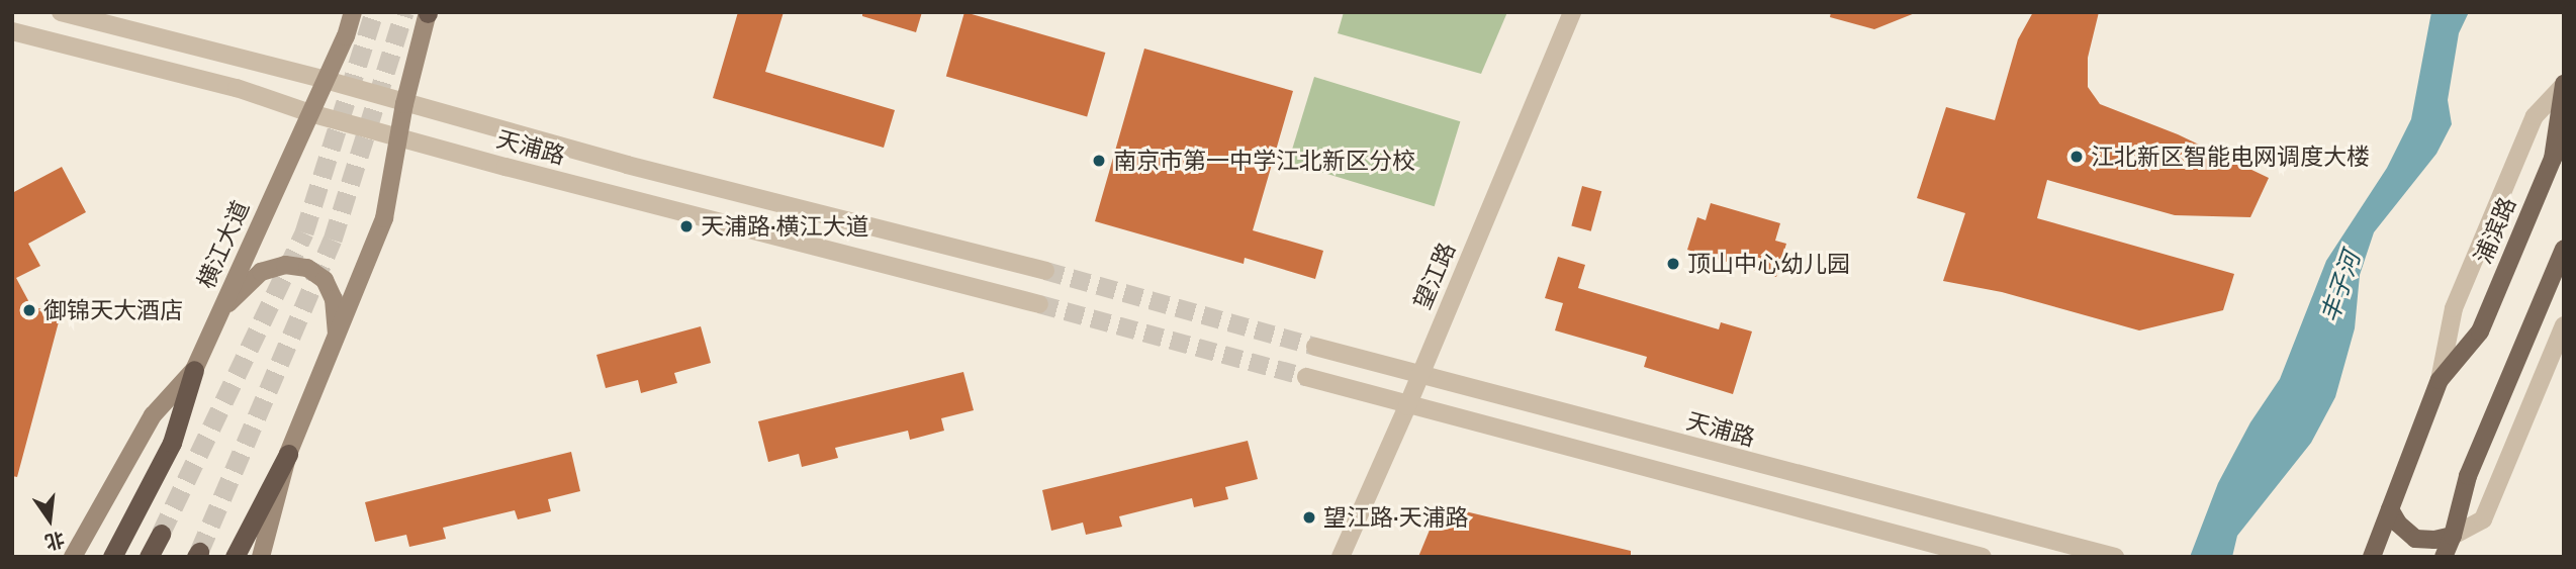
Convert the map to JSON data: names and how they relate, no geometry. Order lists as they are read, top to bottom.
{
  "streets": {
    "main road": ["浦滨路", "横江大道"],
    "street": ["天浦路", "望江路"]
  },
  "crossings": [
    ["天浦路", "横江大道"],
    ["天浦路", "望江路"]
  ],
  "water": ["丰子河"],
  "places": [
    "江北新区智能电网调度大楼",
    "南京市第一中学江北新区分校",
    "天浦路·横江大道",
    "顶山中心幼儿园",
    "御锦天大酒店",
    "望江路·天浦路"
  ],
  "north": "bottom"
}
